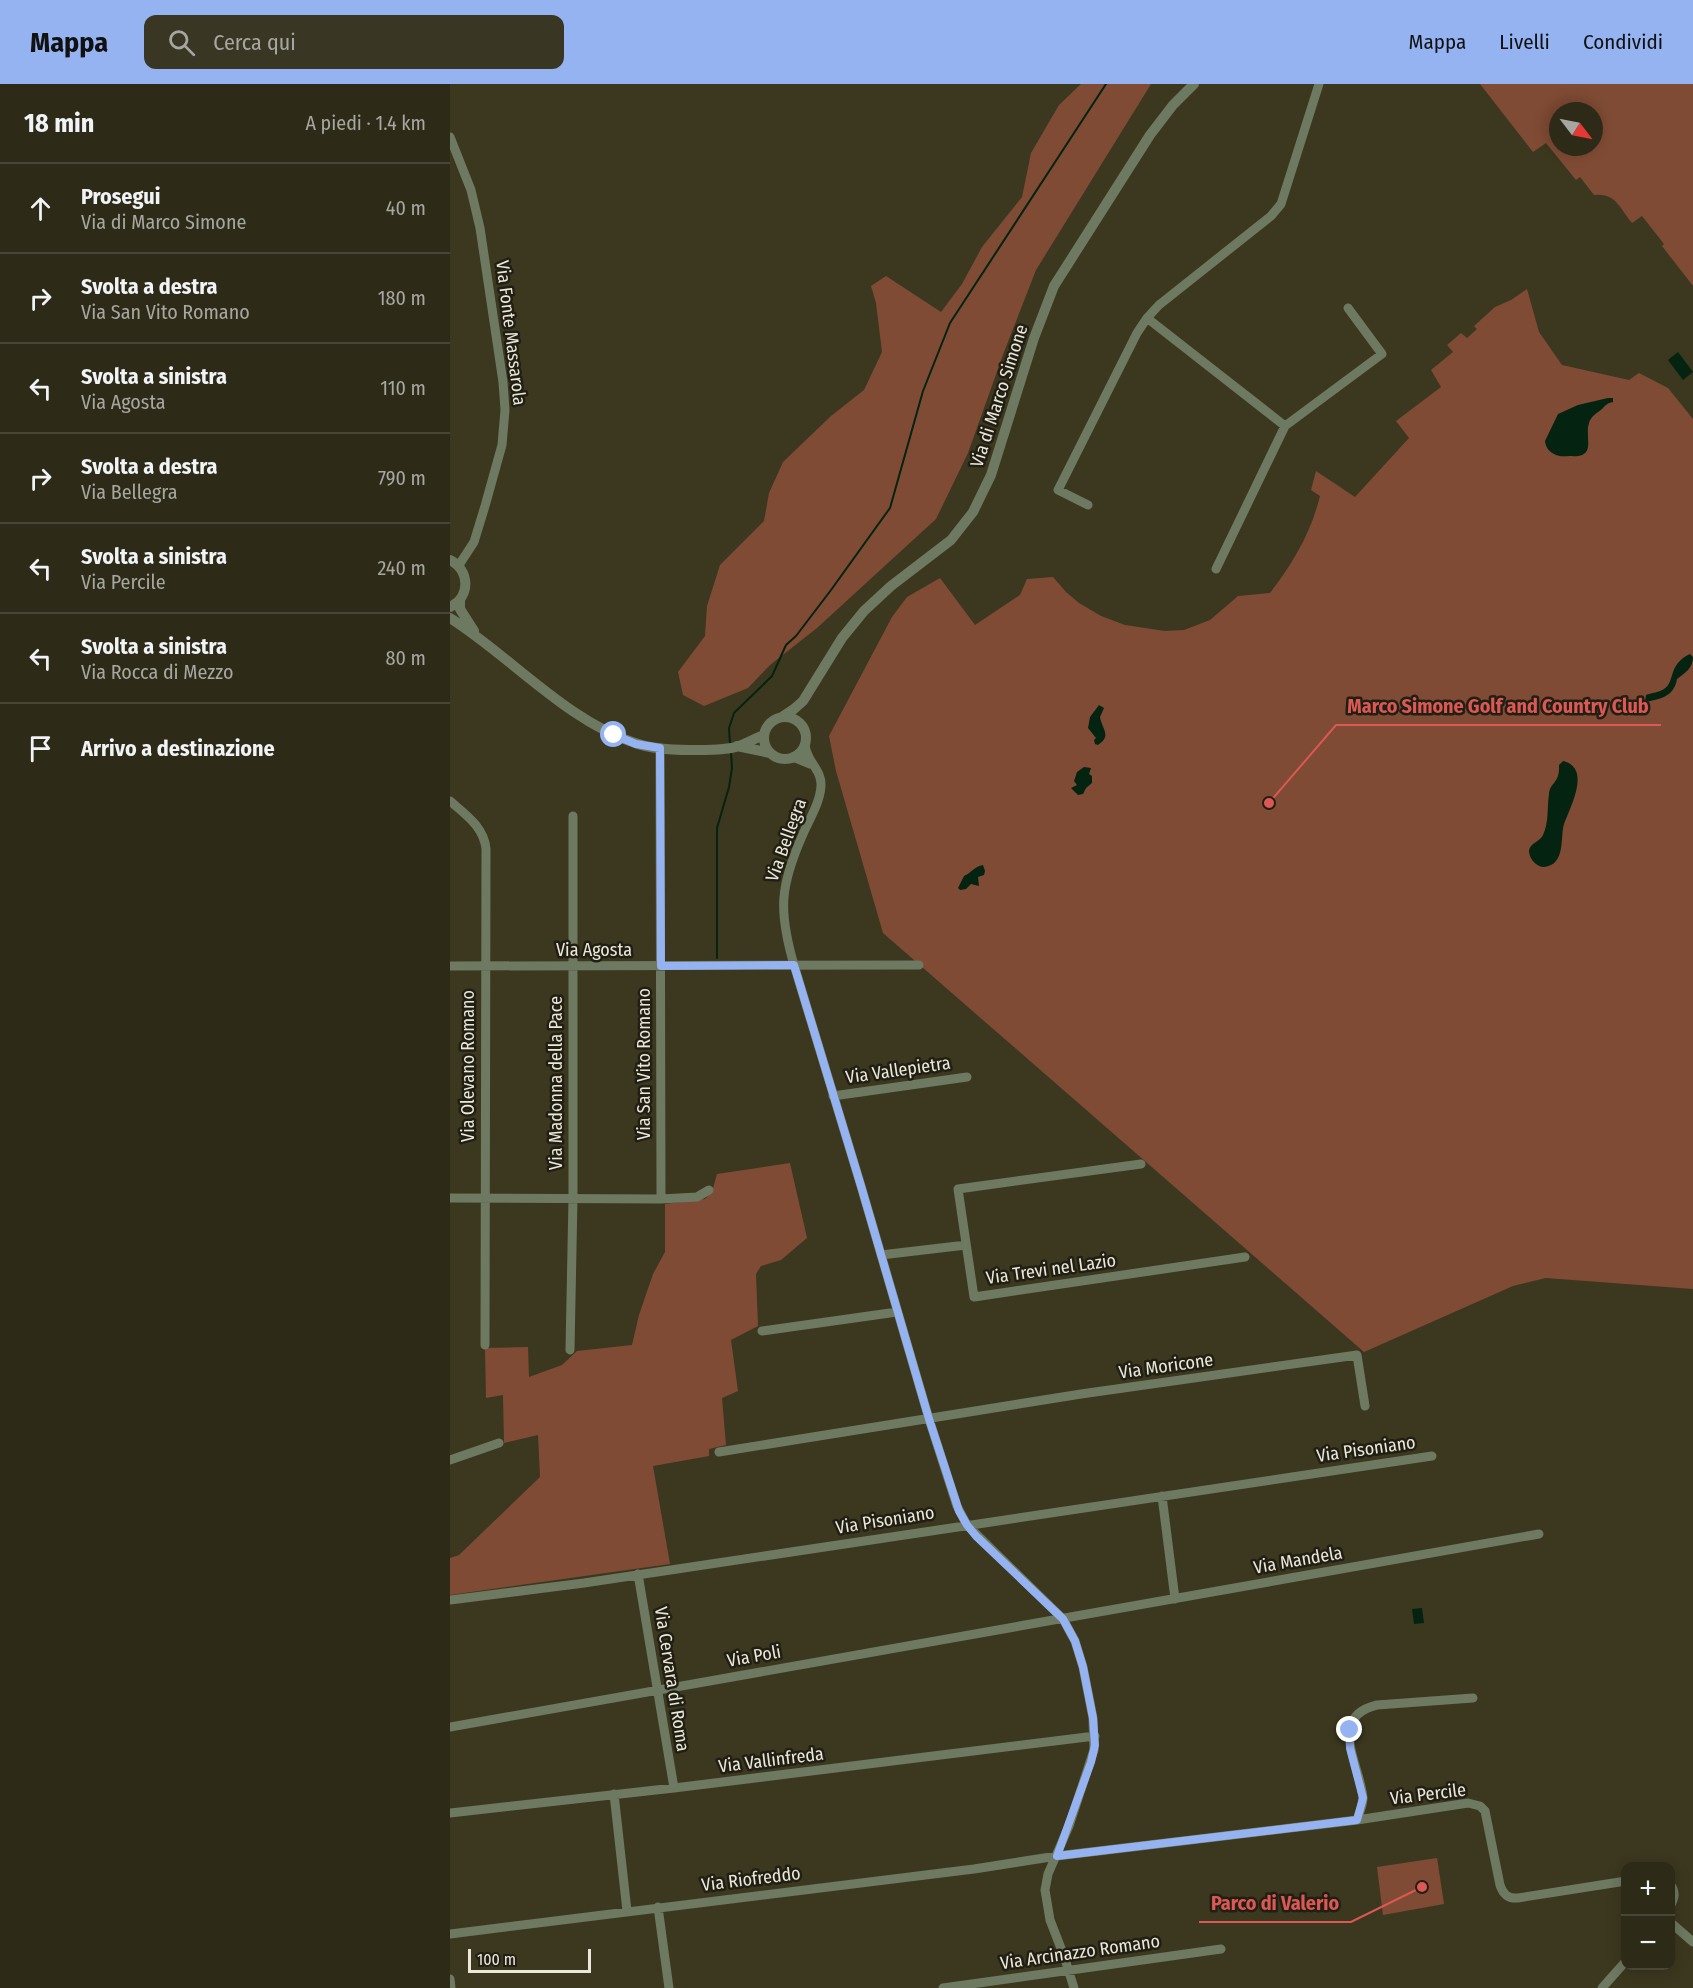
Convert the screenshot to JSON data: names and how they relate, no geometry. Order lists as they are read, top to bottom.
{
  "streets": {
    "street": [
      "Via Fonte Massarola",
      "Via di Marco Simone",
      "Via Bellegra",
      "Via Agosta",
      "Via San Vito Romano",
      "Via Olevano Romano",
      "Via Vallepietra",
      "Via Madonna della Pace",
      "Via Trevi nel Lazio",
      "Via Moricone",
      "Via Pisoniano",
      "Via Mandela",
      "Via Poli",
      "Via Cervara di Roma",
      "Via Vallinfreda",
      "Via Percile",
      "Via Riofreddo",
      "Via Arcinazzo Romano"
    ]
  },
  "crossings": [
    ["Via di Marco Simone", "Via Bellegra"],
    ["Via Bellegra", "Via Agosta"],
    ["Via Bellegra", "Via Vallepietra"],
    ["Via Bellegra", "Via Moricone"],
    ["Via Bellegra", "Via Pisoniano"],
    ["Via Bellegra", "Via Mandela"],
    ["Via Bellegra", "Via Poli"],
    ["Via Bellegra", "Via Vallinfreda"],
    ["Via Bellegra", "Via Percile"],
    ["Via Bellegra", "Via Riofreddo"],
    ["Via Bellegra", "Via Arcinazzo Romano"],
    ["Via Agosta", "Via San Vito Romano"],
    ["Via Agosta", "Via Olevano Romano"],
    ["Via Agosta", "Via Madonna della Pace"],
    ["Via Pisoniano", "Via Cervara di Roma"],
    ["Via Mandela", "Via Poli"],
    ["Via Poli", "Via Cervara di Roma"],
    ["Via Cervara di Roma", "Via Vallinfreda"],
    ["Via Percile", "Via Riofreddo"]
  ],
  "places": ["Marco Simone Golf and Country Club", "Parco di Valerio"],
  "scale_bar": "100 m",
  "north": "bottom right",
  "page": {
    "header": "Mappa",
    "search": "Cerca qui",
    "nav": ["Mappa", "Livelli", "Condividi"],
    "heading": ["18 min", "A piedi · 1.4 km"],
    "list": [
      ["Prosegui", "Via di Marco Simone", "40 m"],
      ["Svolta a destra", "Via San Vito Romano", "180 m"],
      ["Svolta a sinistra", "Via Agosta", "110 m"],
      ["Svolta a destra", "Via Bellegra", "790 m"],
      ["Svolta a sinistra", "Via Percile", "240 m"],
      ["Svolta a sinistra", "Via Rocca di Mezzo", "80 m"],
      "Arrivo a destinazione"
    ],
    "map_buttons": ["+", "−"],
    "scale": "100 m"
  }
}
